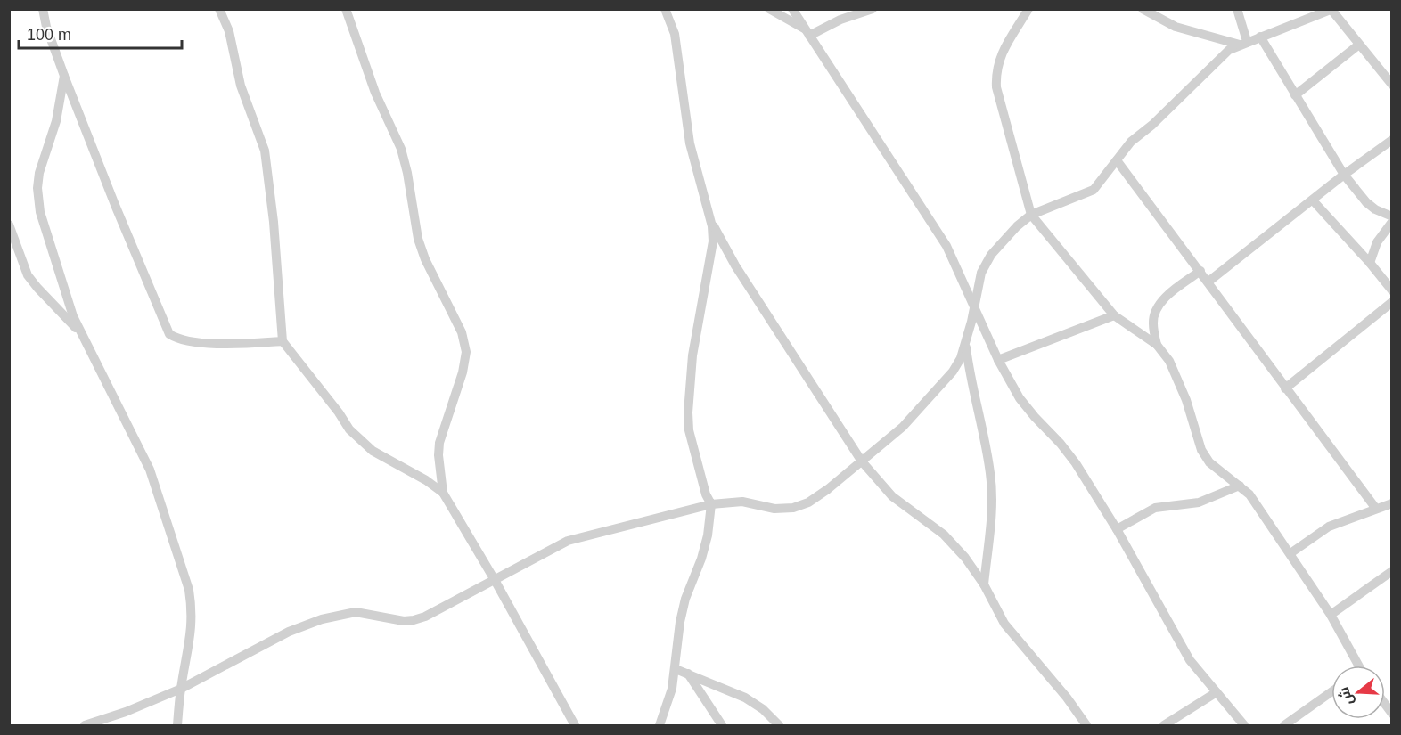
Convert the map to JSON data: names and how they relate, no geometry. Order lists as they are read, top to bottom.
{
  "scale_bar": "100 m",
  "north": "left"
}
